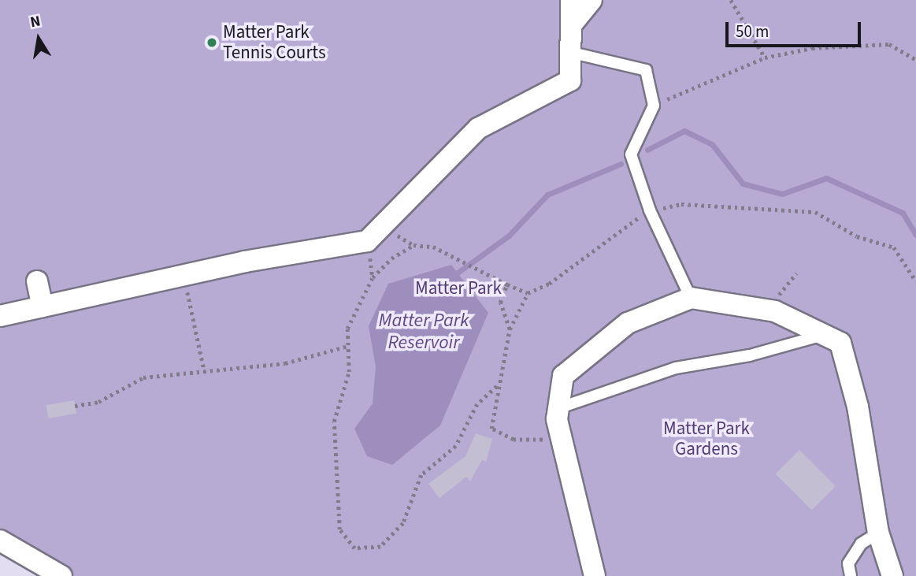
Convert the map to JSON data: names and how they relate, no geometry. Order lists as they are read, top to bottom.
{
  "water": ["Matter Park Reservoir"],
  "parks": ["Matter Park", "Matter Park Gardens"],
  "places": ["Matter Park Tennis Courts"],
  "scale_bar": "50 m",
  "north": "top"
}
